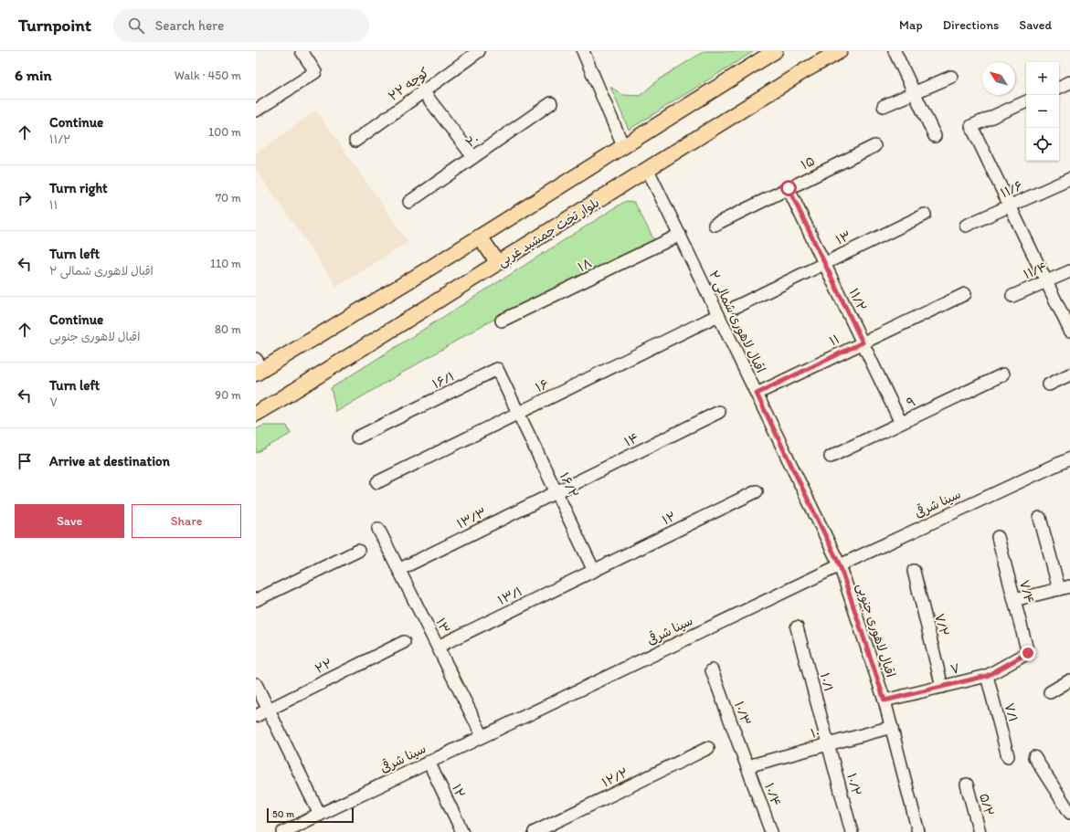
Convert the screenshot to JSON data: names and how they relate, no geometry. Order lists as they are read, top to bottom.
{
  "streets": {
    "main road": ["بلوار تخت جمشید غربی"],
    "street": [
      "کوچه ۲۲",
      "۲۰",
      "۱۵",
      "۱۱/۶",
      "۱۳",
      "۱۸",
      "۱۱/۴",
      "۱۱/۲",
      "اقبال لاهوری شمالی ۲",
      "۱۱",
      "۱۶/۱",
      "۱۶",
      "۹",
      "۱۴",
      "۱۶/۲",
      "سینا شرقی",
      "۱۳/۳",
      "۱۲",
      "۷/۴",
      "۱۳/۱",
      "۷/۲",
      "اقبال لاهوری جنوبی",
      "۲۲",
      "۷",
      "۱۰/۱",
      "۷/۱",
      "۱۰/۳",
      "۱۰",
      "۱۲/۲",
      "۱۰/۲",
      "۱۰/۴",
      "۵/۲"
    ]
  },
  "crossings": [
    ["۱۵", "۱۱/۲"],
    ["بلوار تخت جمشید غربی", "اقبال لاهوری شمالی ۲"],
    ["۱۳", "۱۱/۲"],
    ["۱۳", "سینا شرقی"],
    ["۱۳", "۱۳/۳"],
    ["۱۳", "۱۳/۱"],
    ["۱۸", "اقبال لاهوری شمالی ۲"],
    ["۱۱/۲", "۱۱"],
    ["۱۱/۲", "۹"],
    ["اقبال لاهوری شمالی ۲", "۱۱"],
    ["اقبال لاهوری شمالی ۲", "۱۶"],
    ["اقبال لاهوری شمالی ۲", "سینا شرقی"],
    ["اقبال لاهوری شمالی ۲", "اقبال لاهوری جنوبی"],
    ["۱۶/۱", "۱۶"],
    ["۱۶/۱", "۱۶/۲"],
    ["۱۶", "۱۶/۲"],
    ["۱۴", "۱۶/۲"],
    ["۱۴", "۱۳/۳"],
    ["۱۶/۲", "۱۳/۳"],
    ["۱۶/۲", "۱۲"],
    ["۱۶/۲", "۱۳/۱"],
    ["سینا شرقی", "۱۲"],
    ["سینا شرقی", "اقبال لاهوری جنوبی"],
    ["۱۲", "۱۳/۱"],
    ["۷/۴", "۷"],
    ["۷/۲", "۷"],
    ["اقبال لاهوری جنوبی", "۷"],
    ["اقبال لاهوری جنوبی", "۱۰"],
    ["۷", "۷/۱"],
    ["۱۰/۱", "۱۰"],
    ["۱۰/۱", "۱۰/۲"],
    ["۱۰/۳", "۱۰"],
    ["۱۰/۳", "۱۰/۴"],
    ["۱۰", "۱۰/۲"],
    ["۱۰", "۱۰/۴"]
  ],
  "scale_bar": "50 m",
  "north": "top left",
  "page": {
    "header": "Turnpoint",
    "search": "Search here",
    "nav": ["Map", "Directions", "Saved"],
    "heading": ["6 min", "Walk · 450 m"],
    "map_buttons": ["+", "−"],
    "list": [
      ["Continue", "۱۱/۲", "100 m"],
      ["Turn right", "۱۱", "70 m"],
      ["Turn left", "اقبال لاهوری شمالی ۲", "110 m"],
      ["Continue", "اقبال لاهوری جنوبی", "80 m"],
      ["Turn left", "۷", "90 m"],
      "Arrive at destination"
    ],
    "buttons": ["Save", "Share"],
    "scale": "50 m"
  }
}
